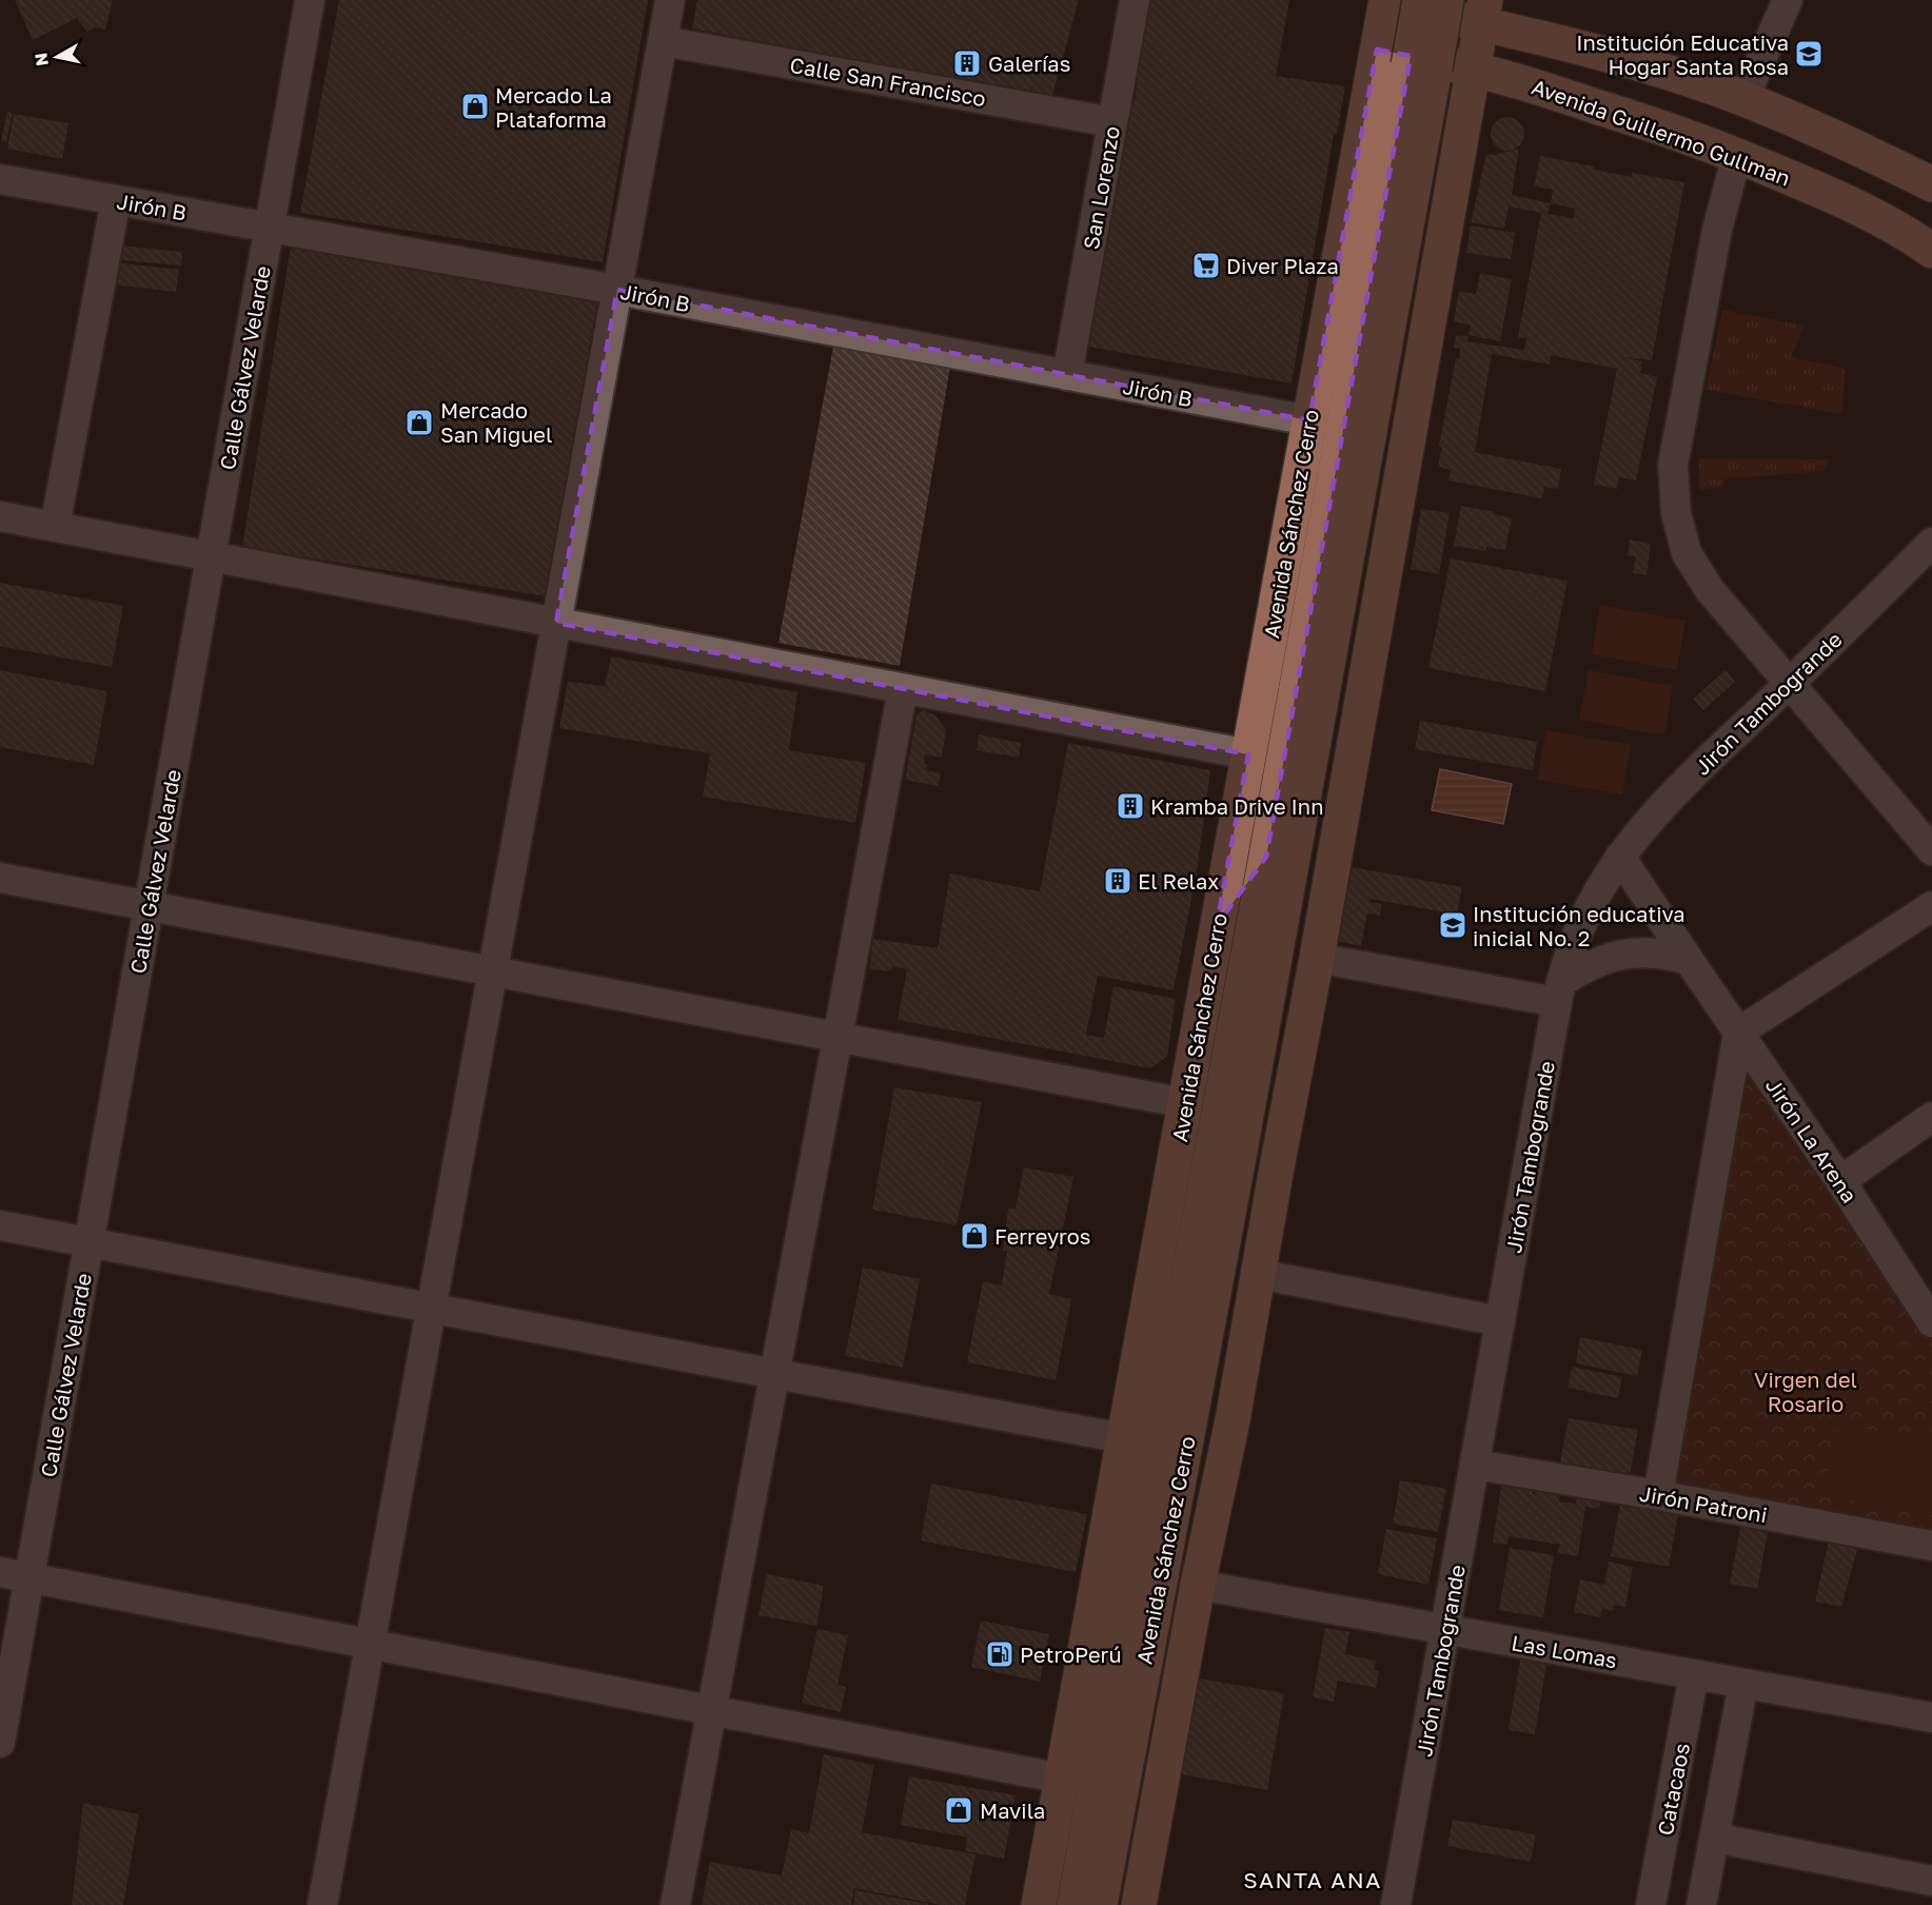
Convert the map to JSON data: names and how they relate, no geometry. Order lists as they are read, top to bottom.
{
  "streets": {
    "main road": ["Avenida Guillermo Gullman", "Avenida Sánchez Cerro"],
    "street": [
      "Calle San Francisco",
      "San Lorenzo",
      "Jirón B",
      "Calle Gálvez Velarde",
      "Jirón Tambogrande",
      "Jirón La Arena",
      "Jirón Patroni",
      "Las Lomas",
      "Catacaos"
    ]
  },
  "crossings": [
    ["Calle San Francisco", "San Lorenzo"],
    ["Avenida Guillermo Gullman", "Avenida Sánchez Cerro"],
    ["San Lorenzo", "Jirón B"],
    ["Jirón B", "Calle Gálvez Velarde"],
    ["Jirón B", "Avenida Sánchez Cerro"],
    ["Avenida Sánchez Cerro", "Las Lomas"],
    ["Jirón Tambogrande", "Jirón La Arena"],
    ["Jirón Tambogrande", "Jirón Patroni"],
    ["Jirón Tambogrande", "Las Lomas"],
    ["Las Lomas", "Catacaos"]
  ],
  "districts": ["SANTA ANA"],
  "parks": ["Virgen del Rosario"],
  "places": {
    "school or university": ["Institución Educativa Hogar Santa Rosa", "Institución educativa inicial No. 2"],
    "building": ["Galerías", "Kramba Drive Inn", "El Relax"],
    "shop": [
      "Mercado La Plataforma",
      "Mercado San Miguel",
      "Ferreyros",
      "Mavila"
    ],
    "supermarket": ["Diver Plaza"],
    "fuel station": ["PetroPerú"]
  },
  "north": "left"
}
